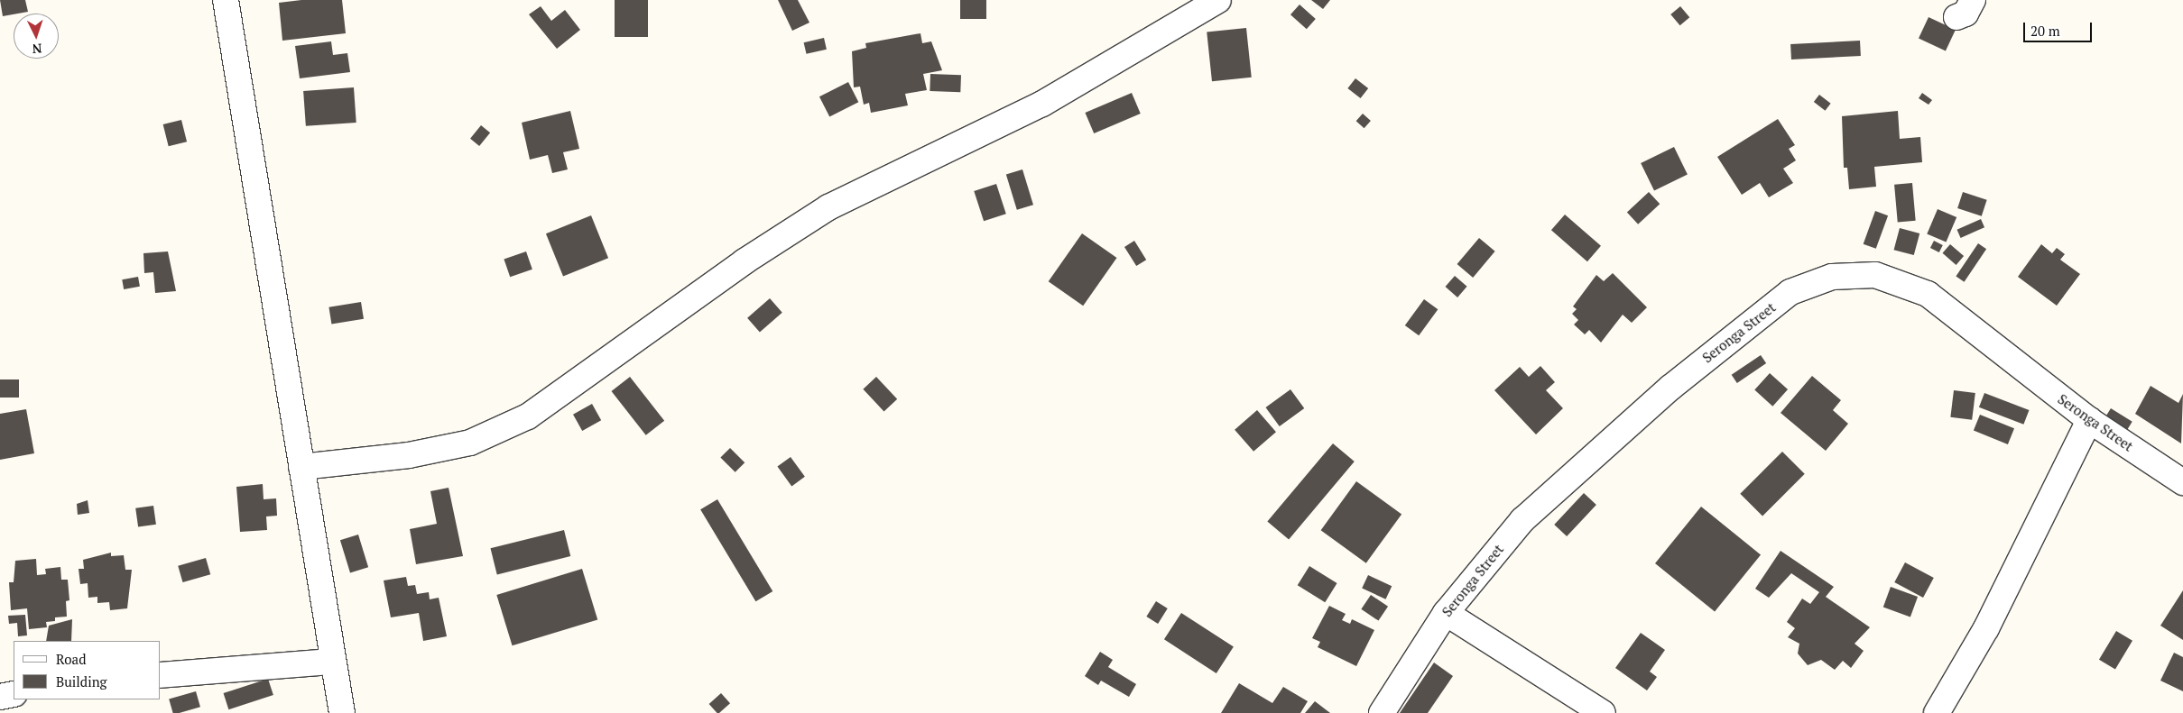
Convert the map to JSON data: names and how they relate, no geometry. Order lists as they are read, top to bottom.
{
  "streets": {
    "street": ["Seronga Street"]
  },
  "legend": ["Road", "Building"],
  "scale_bar": "20 m",
  "north": "bottom"
}
